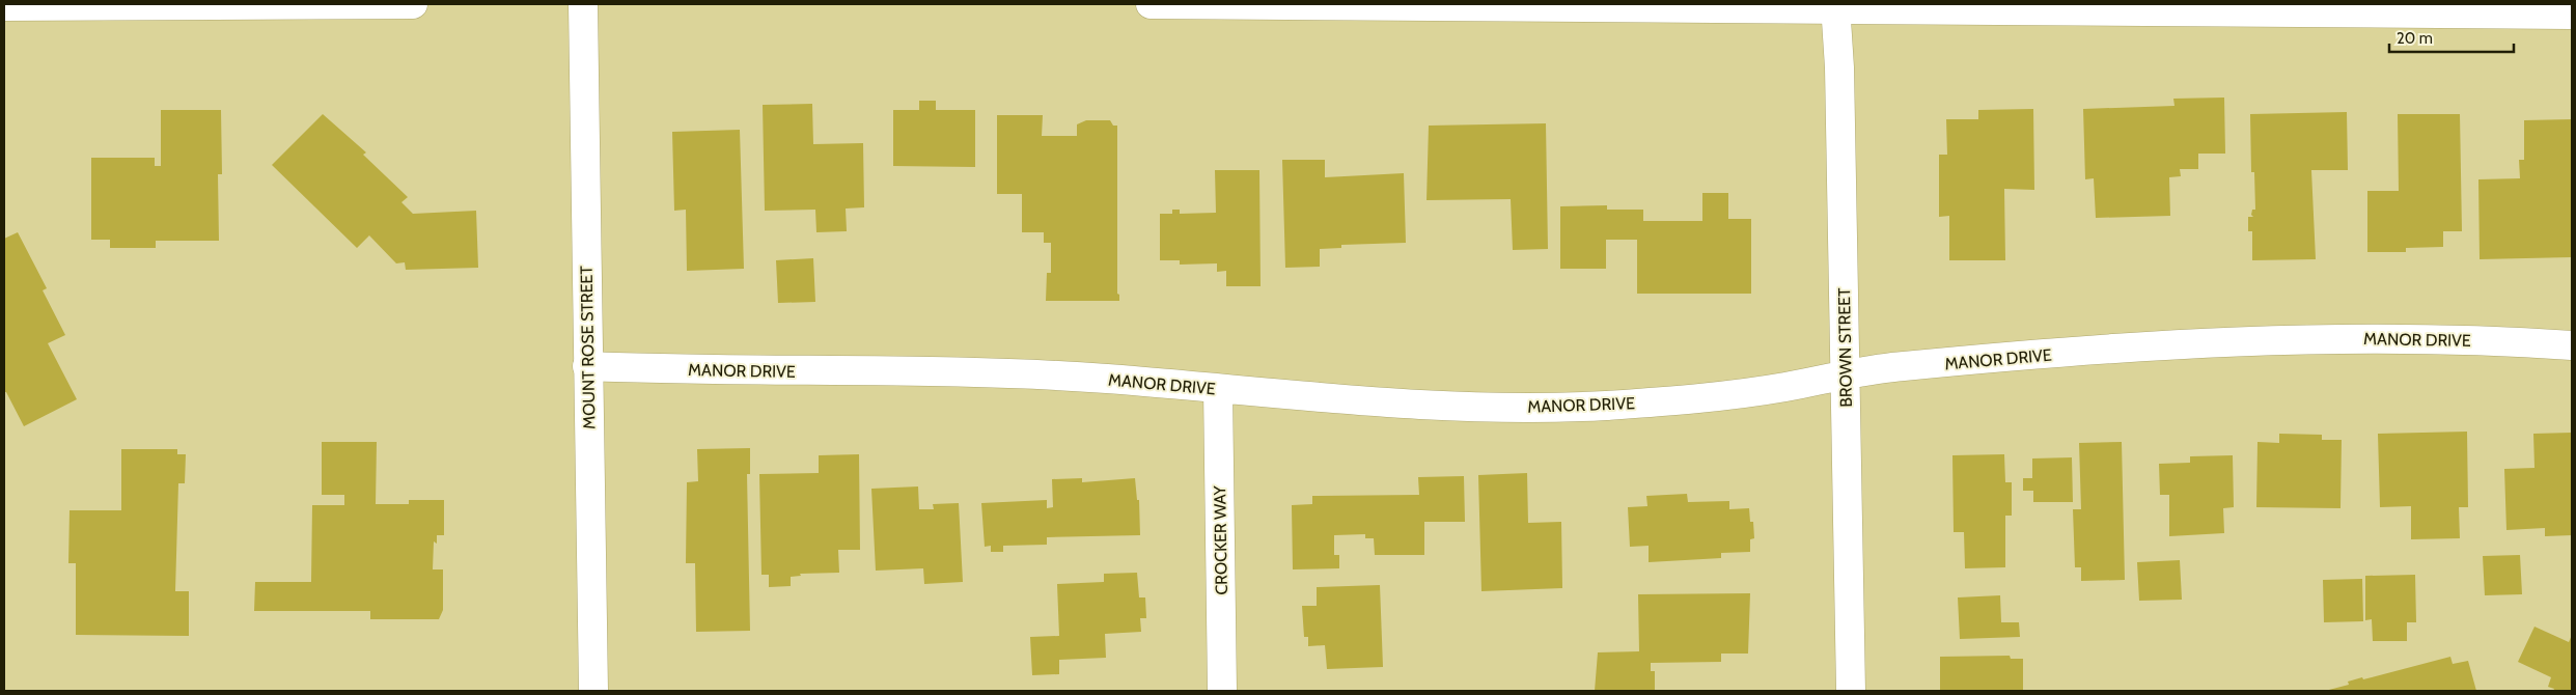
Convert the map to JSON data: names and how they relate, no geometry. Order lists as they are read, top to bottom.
{
  "streets": {
    "street": [
      "MANOR DRIVE",
      "MOUNT ROSE STREET",
      "BROWN STREET",
      "CROCKER WAY"
    ]
  },
  "crossings": [
    ["MANOR DRIVE", "MOUNT ROSE STREET"],
    ["MANOR DRIVE", "BROWN STREET"],
    ["MANOR DRIVE", "CROCKER WAY"]
  ],
  "scale_bar": "20 m"
}
